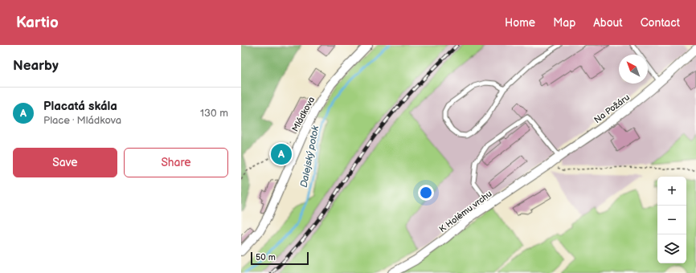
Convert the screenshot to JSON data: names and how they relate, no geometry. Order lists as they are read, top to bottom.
{
  "streets": {
    "street": ["Na Požáru", "Mládkova", "K Holému vrchu"]
  },
  "crossings": [
    ["Na Požáru", "K Holému vrchu"]
  ],
  "water": ["Dalejský potok"],
  "scale_bar": "50 m",
  "north": "top left",
  "page": {
    "header": "Kartio",
    "nav": [
      "Home",
      "Map",
      "About",
      "Contact"
    ],
    "heading": "Nearby",
    "list": [
      {
        "mark": "A",
        "name": "Placatá skála",
        "note": "Place · Mládkova",
        "value": "130 m"
      }
    ],
    "buttons": ["Save", "Share"],
    "pins": "A",
    "map_buttons": ["+", "−"],
    "scale": "50 m"
  }
}
